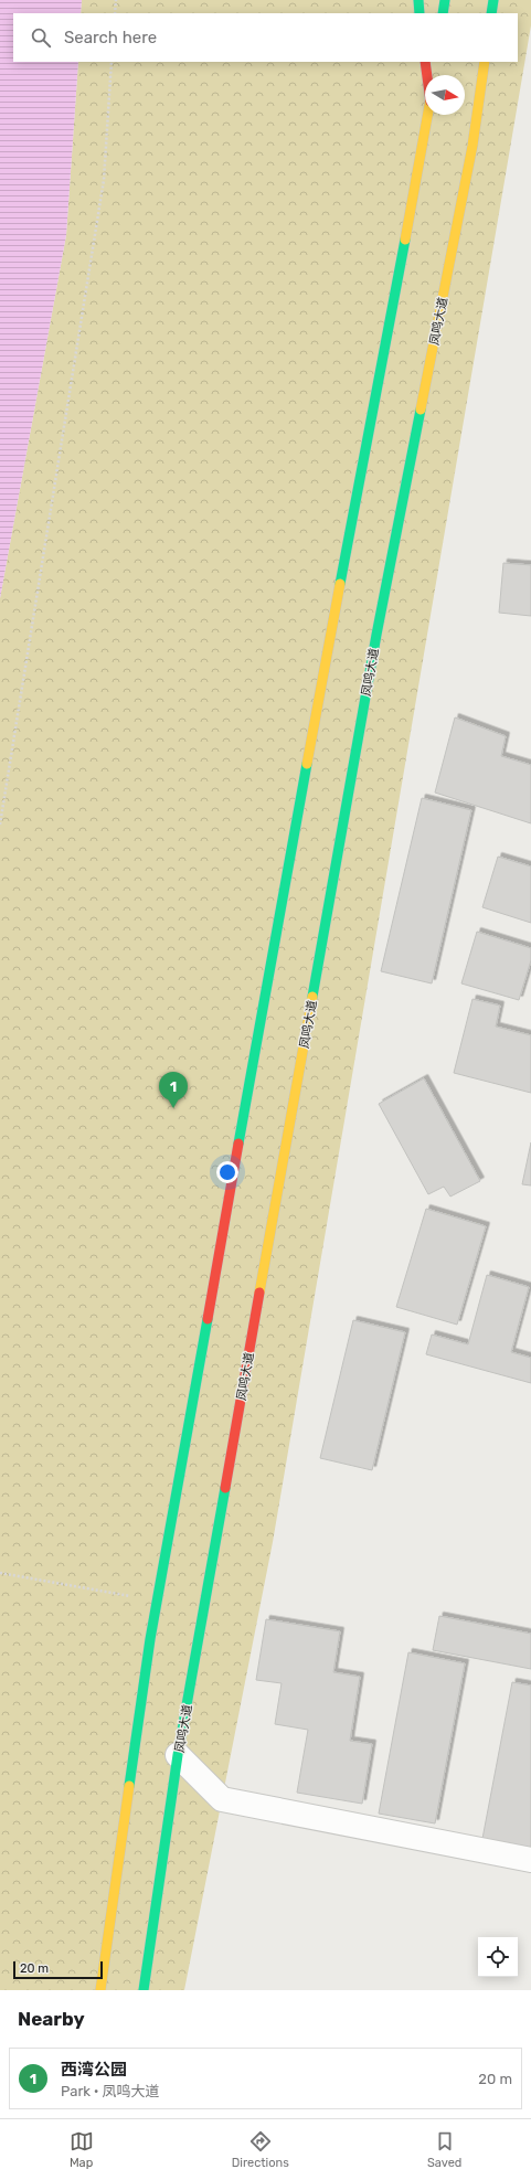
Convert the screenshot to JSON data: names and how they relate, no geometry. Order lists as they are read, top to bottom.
{
  "streets": {
    "main road": ["凤鸣大道"]
  },
  "scale_bar": "20 m",
  "north": "right",
  "page": {
    "search": "Search here",
    "pins": "1",
    "scale": "20 m",
    "heading": "Nearby",
    "list": [
      {
        "mark": "1",
        "name": "西湾公园",
        "note": "Park · 凤鸣大道",
        "value": "20 m"
      }
    ],
    "nav": ["Map", "Directions", "Saved"]
  }
}
